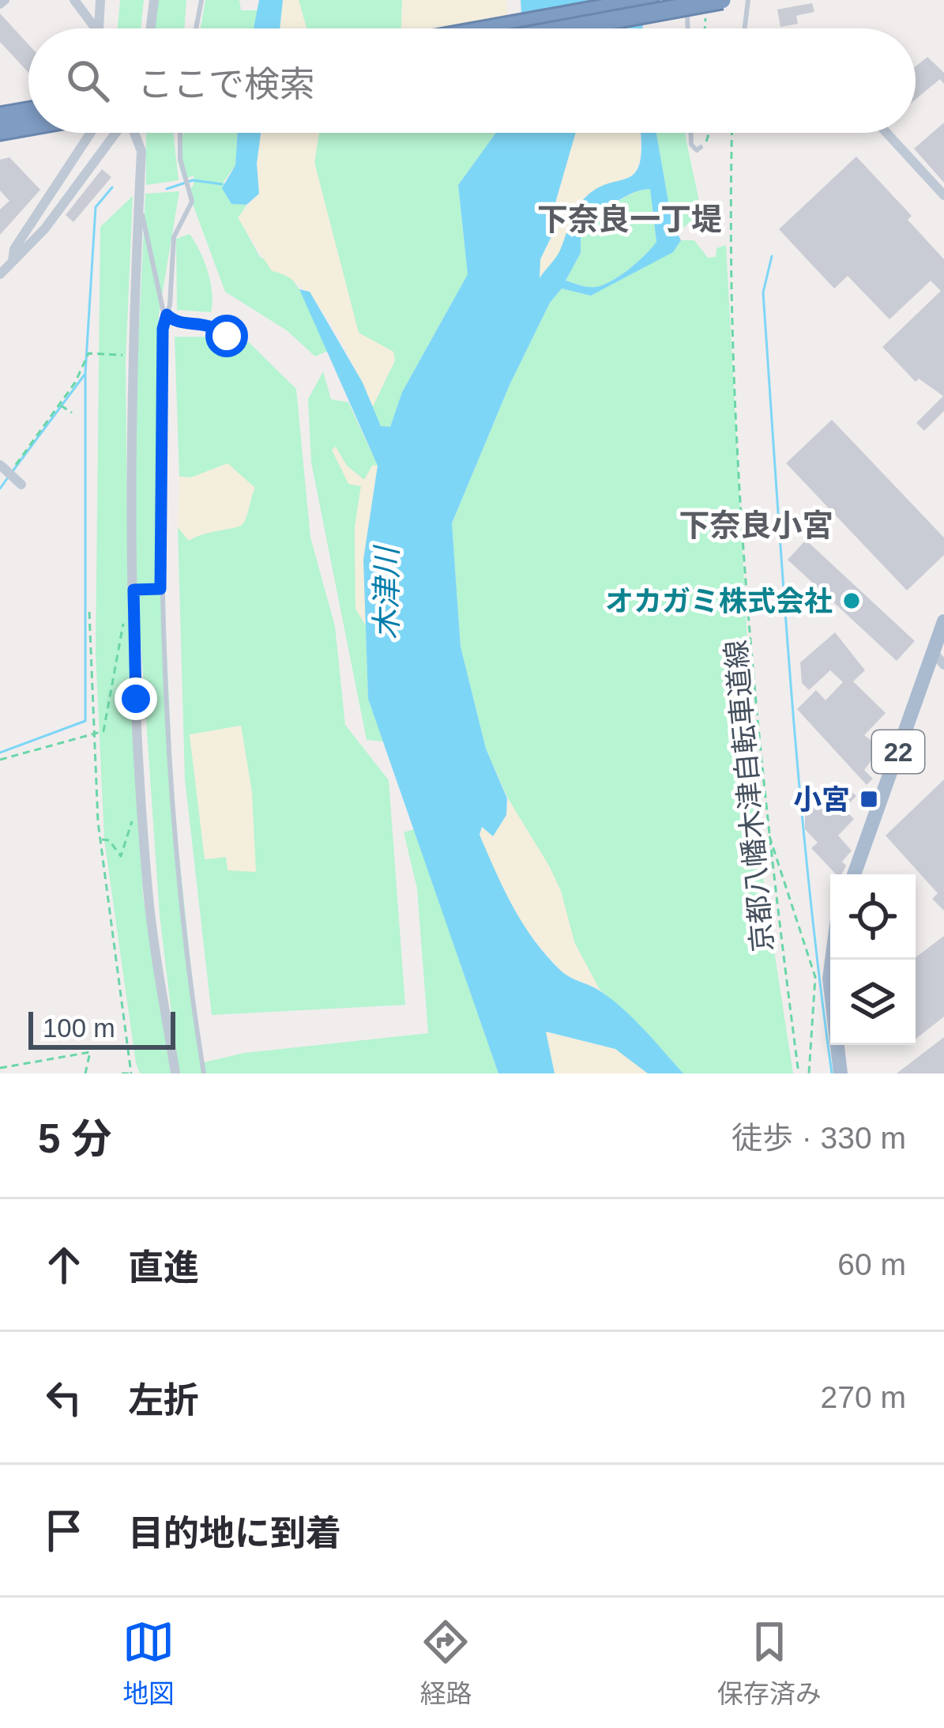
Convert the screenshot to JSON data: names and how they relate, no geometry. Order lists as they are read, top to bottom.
{
  "streets": {
    "main road": ["22"],
    "path": ["京都八幡木津自転車道線"]
  },
  "districts": ["下奈良一丁堤", "下奈良小宮"],
  "water": ["木津川"],
  "places": {
    "other": ["オカガミ株式会社"],
    "transit": ["小宮"]
  },
  "scale_bar": "100 m",
  "page": {
    "search": "ここで検索",
    "scale": "100 m",
    "heading": ["5 分", "徒歩 · 330 m"],
    "list": [
      ["直進", "60 m"],
      ["左折", "270 m"],
      "目的地に到着"
    ],
    "nav": ["地図", "経路", "保存済み"]
  }
}
